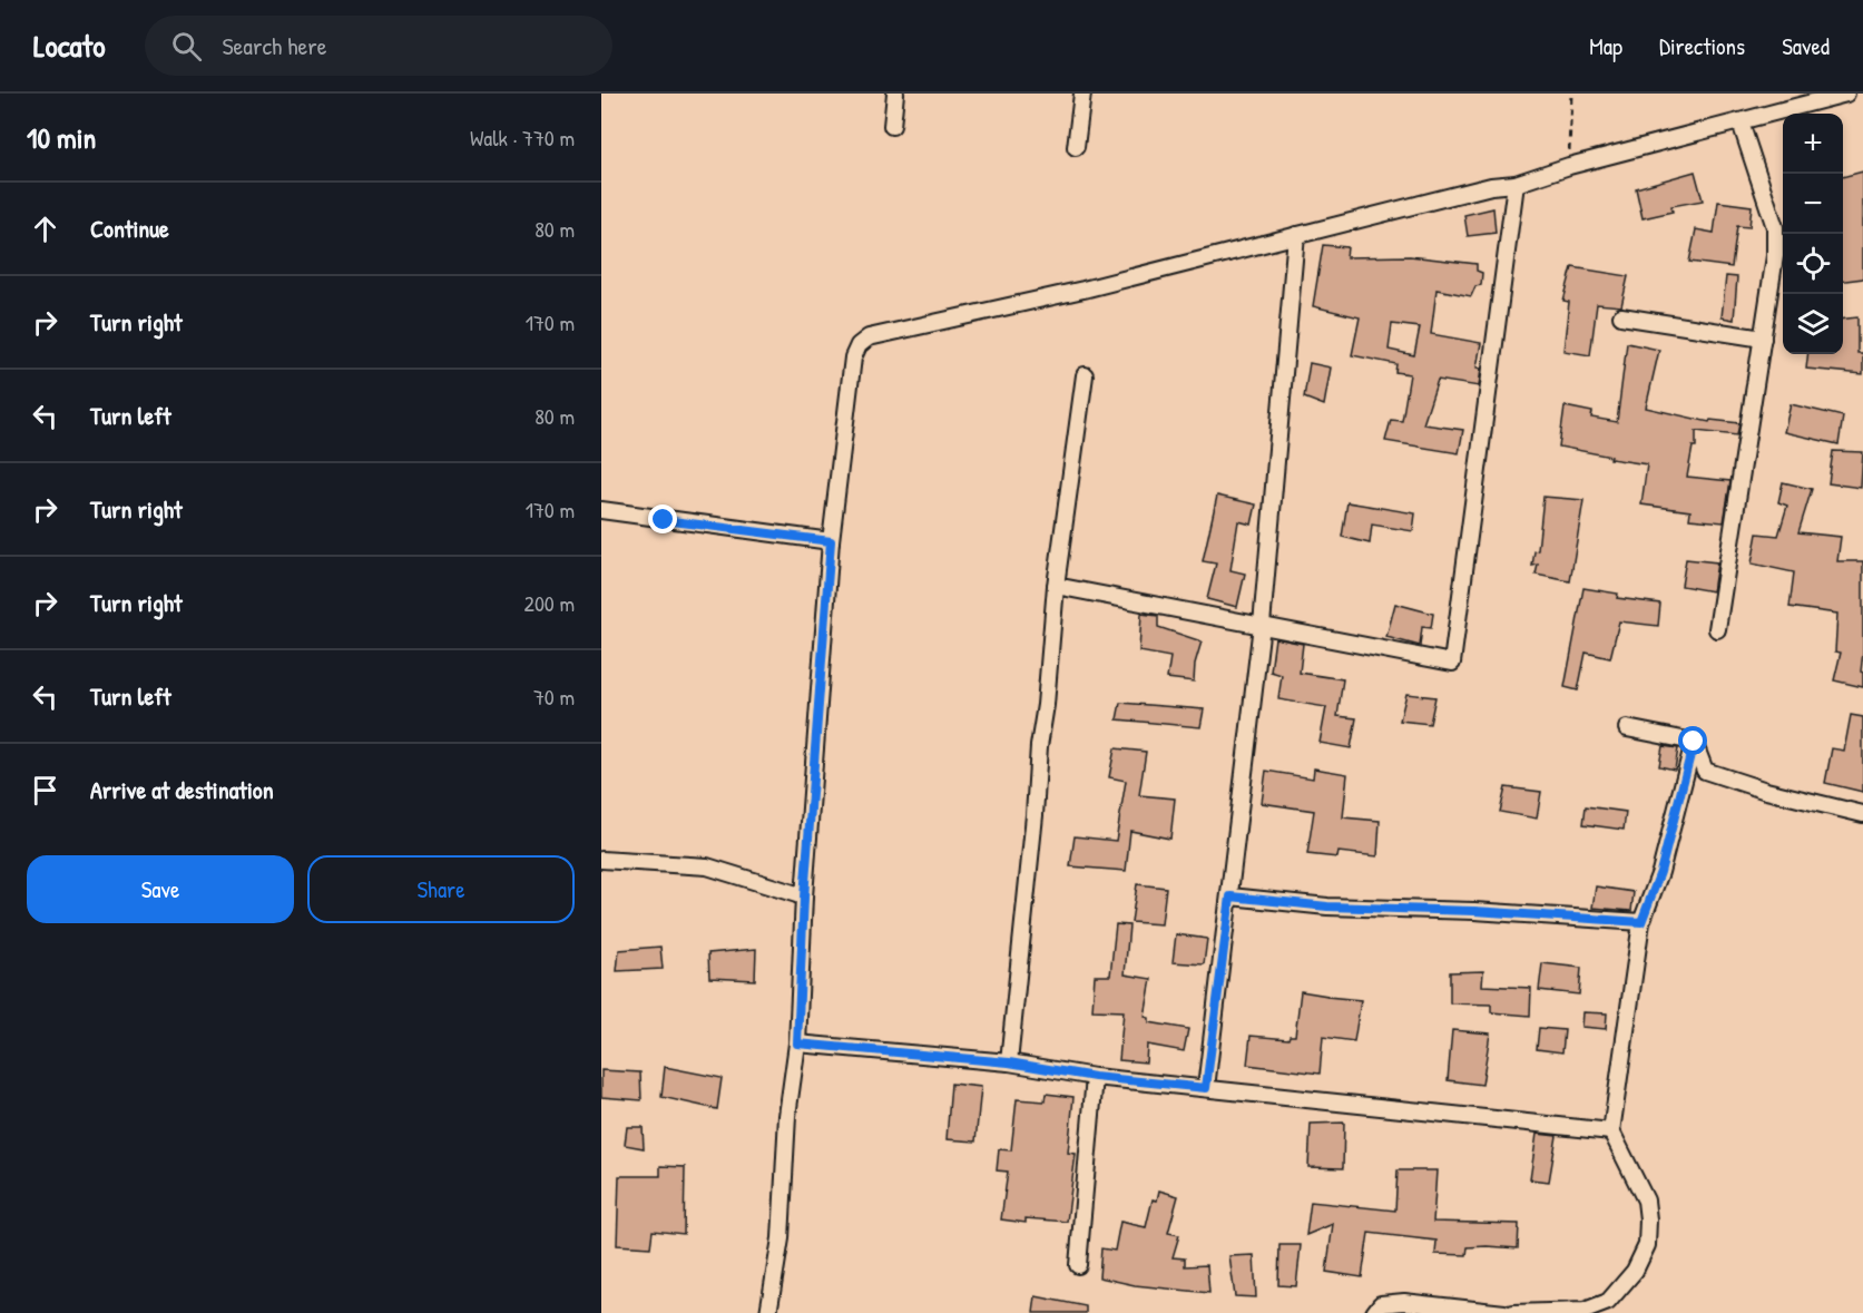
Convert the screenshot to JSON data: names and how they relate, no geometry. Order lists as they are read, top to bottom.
{
  "page": {
    "header": "Locato",
    "search": "Search here",
    "nav": ["Map", "Directions", "Saved"],
    "heading": ["10 min", "Walk · 770 m"],
    "map_buttons": ["+", "−"],
    "list": [
      ["Continue", "80 m"],
      ["Turn right", "170 m"],
      ["Turn left", "80 m"],
      ["Turn right", "170 m"],
      ["Turn right", "200 m"],
      ["Turn left", "70 m"],
      "Arrive at destination"
    ],
    "buttons": ["Save", "Share"]
  }
}
